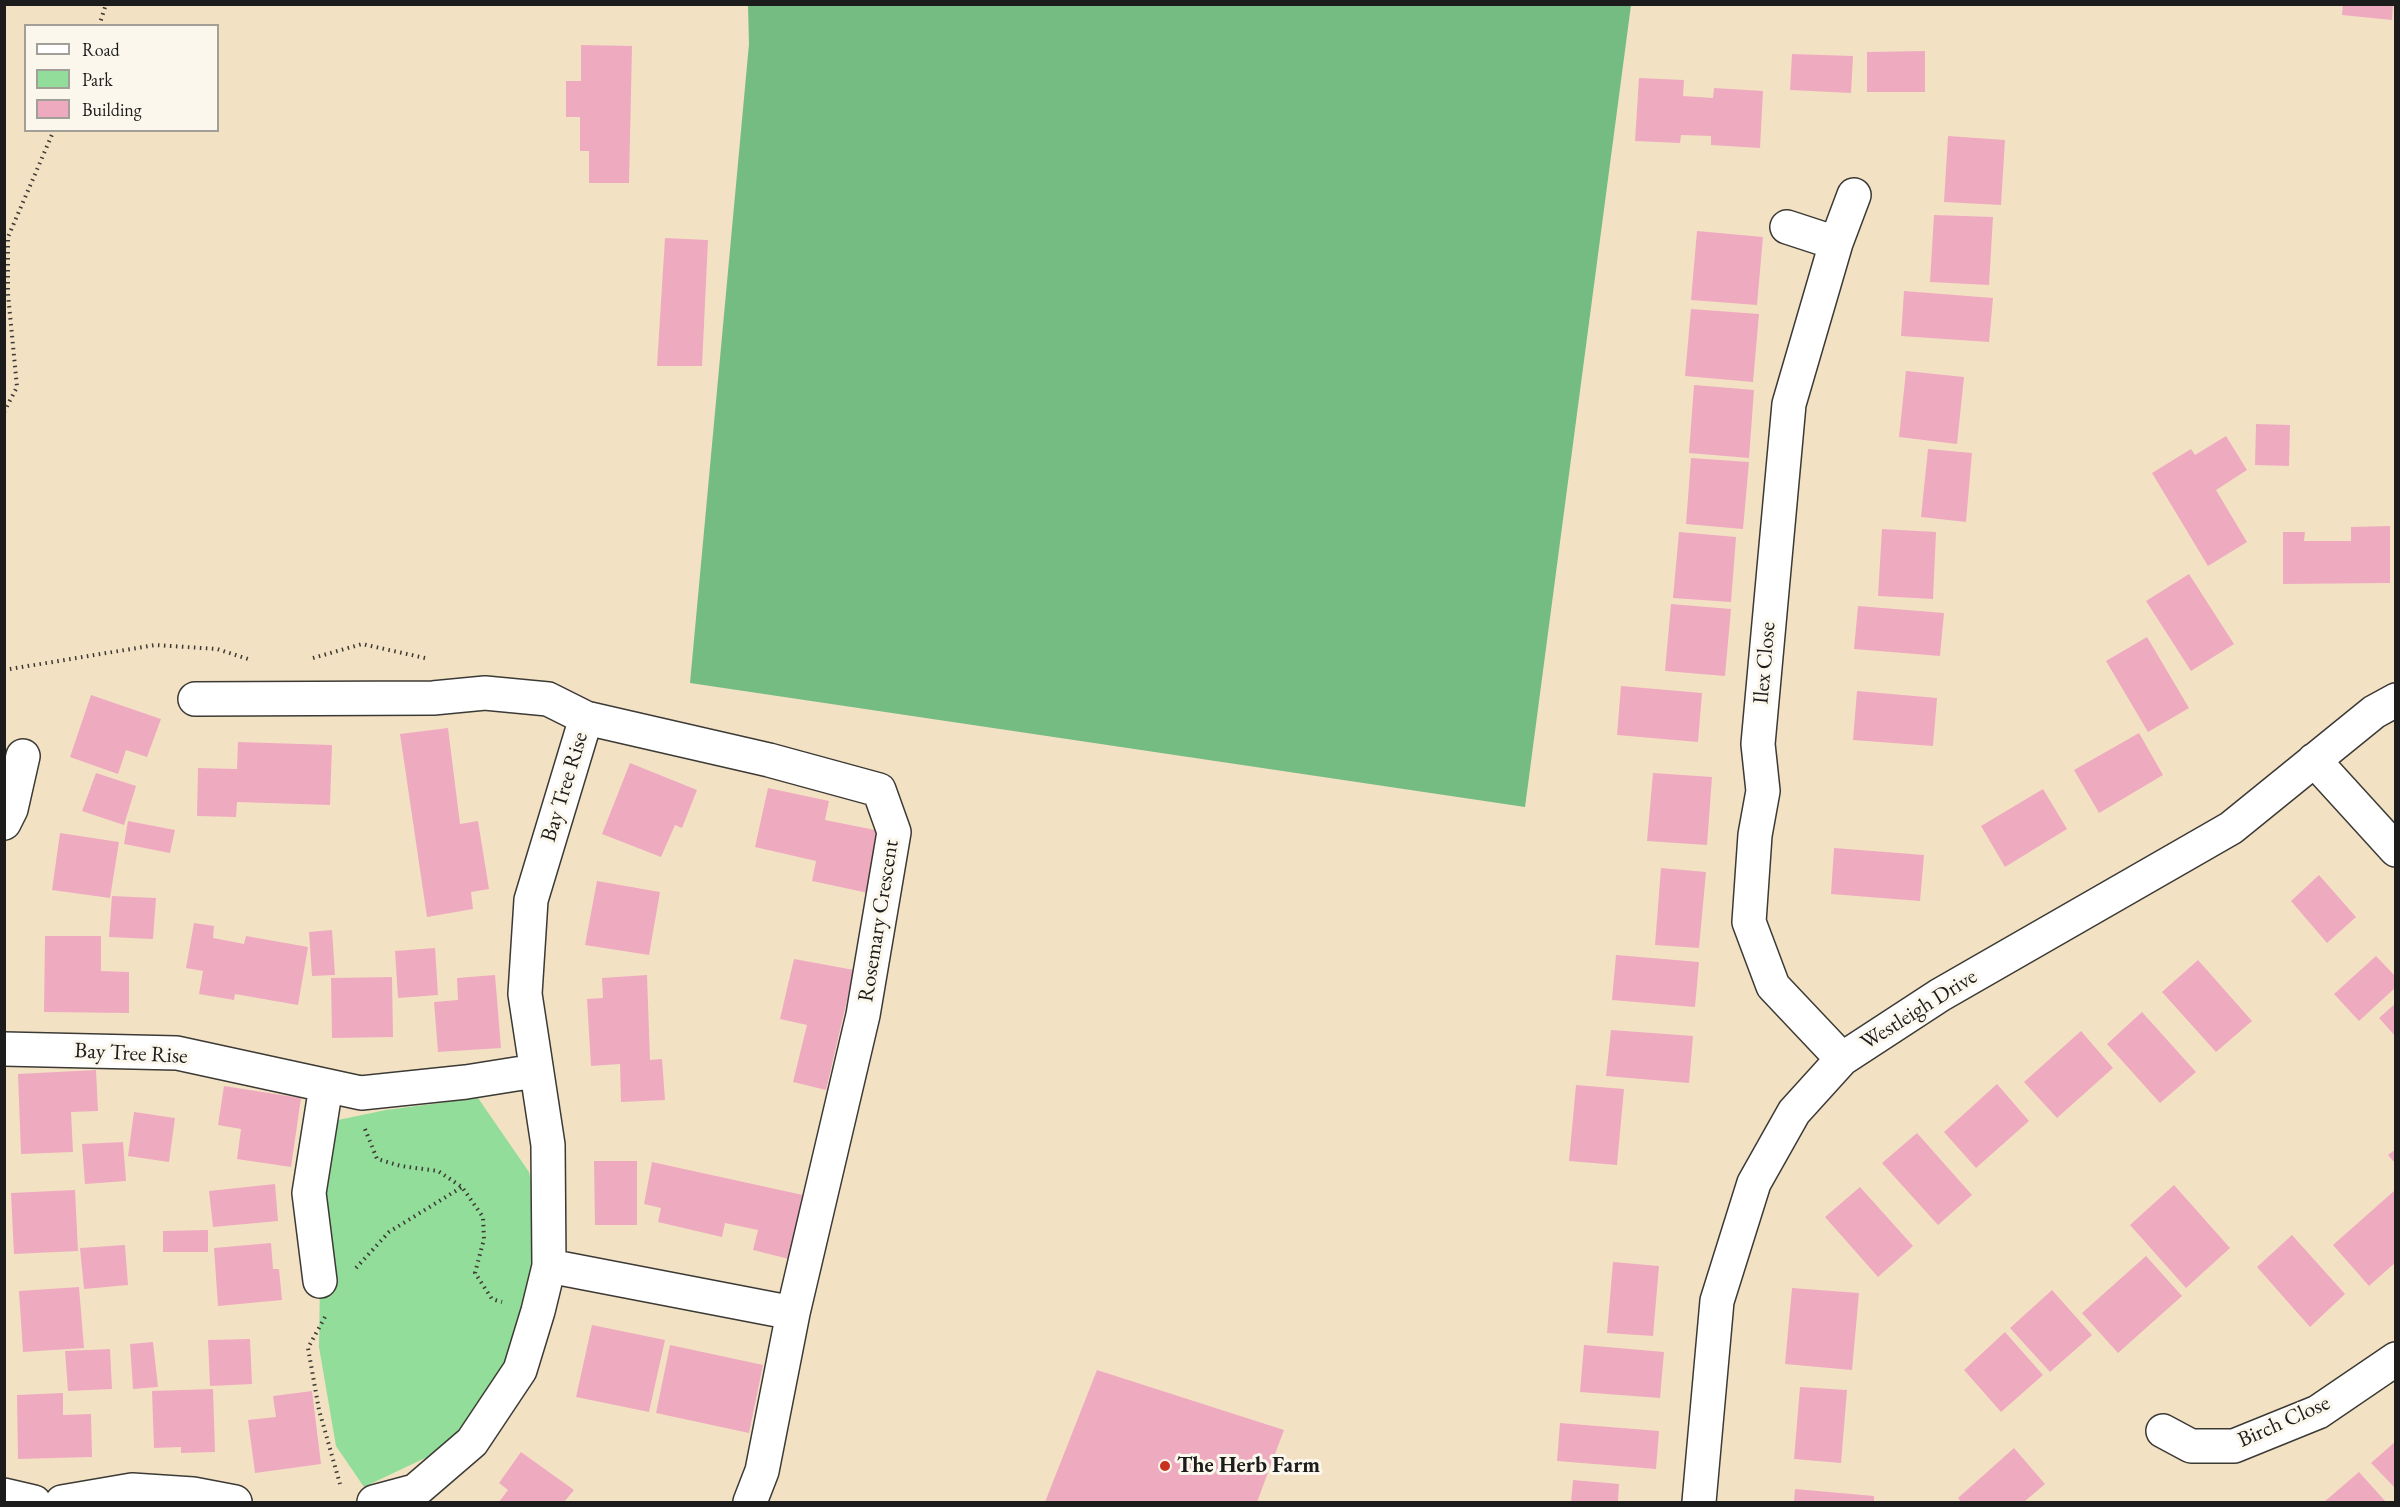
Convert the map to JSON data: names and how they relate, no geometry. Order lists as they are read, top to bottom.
{
  "streets": {
    "street": [
      "Ilex Close",
      "Bay Tree Rise",
      "Rosemary Crescent",
      "Westleigh Drive",
      "Birch Close"
    ]
  },
  "crossings": [
    ["Ilex Close", "Westleigh Drive"],
    ["Bay Tree Rise", "Rosemary Crescent"]
  ],
  "places": ["The Herb Farm"],
  "legend": ["Road", "Park", "Building"]
}
